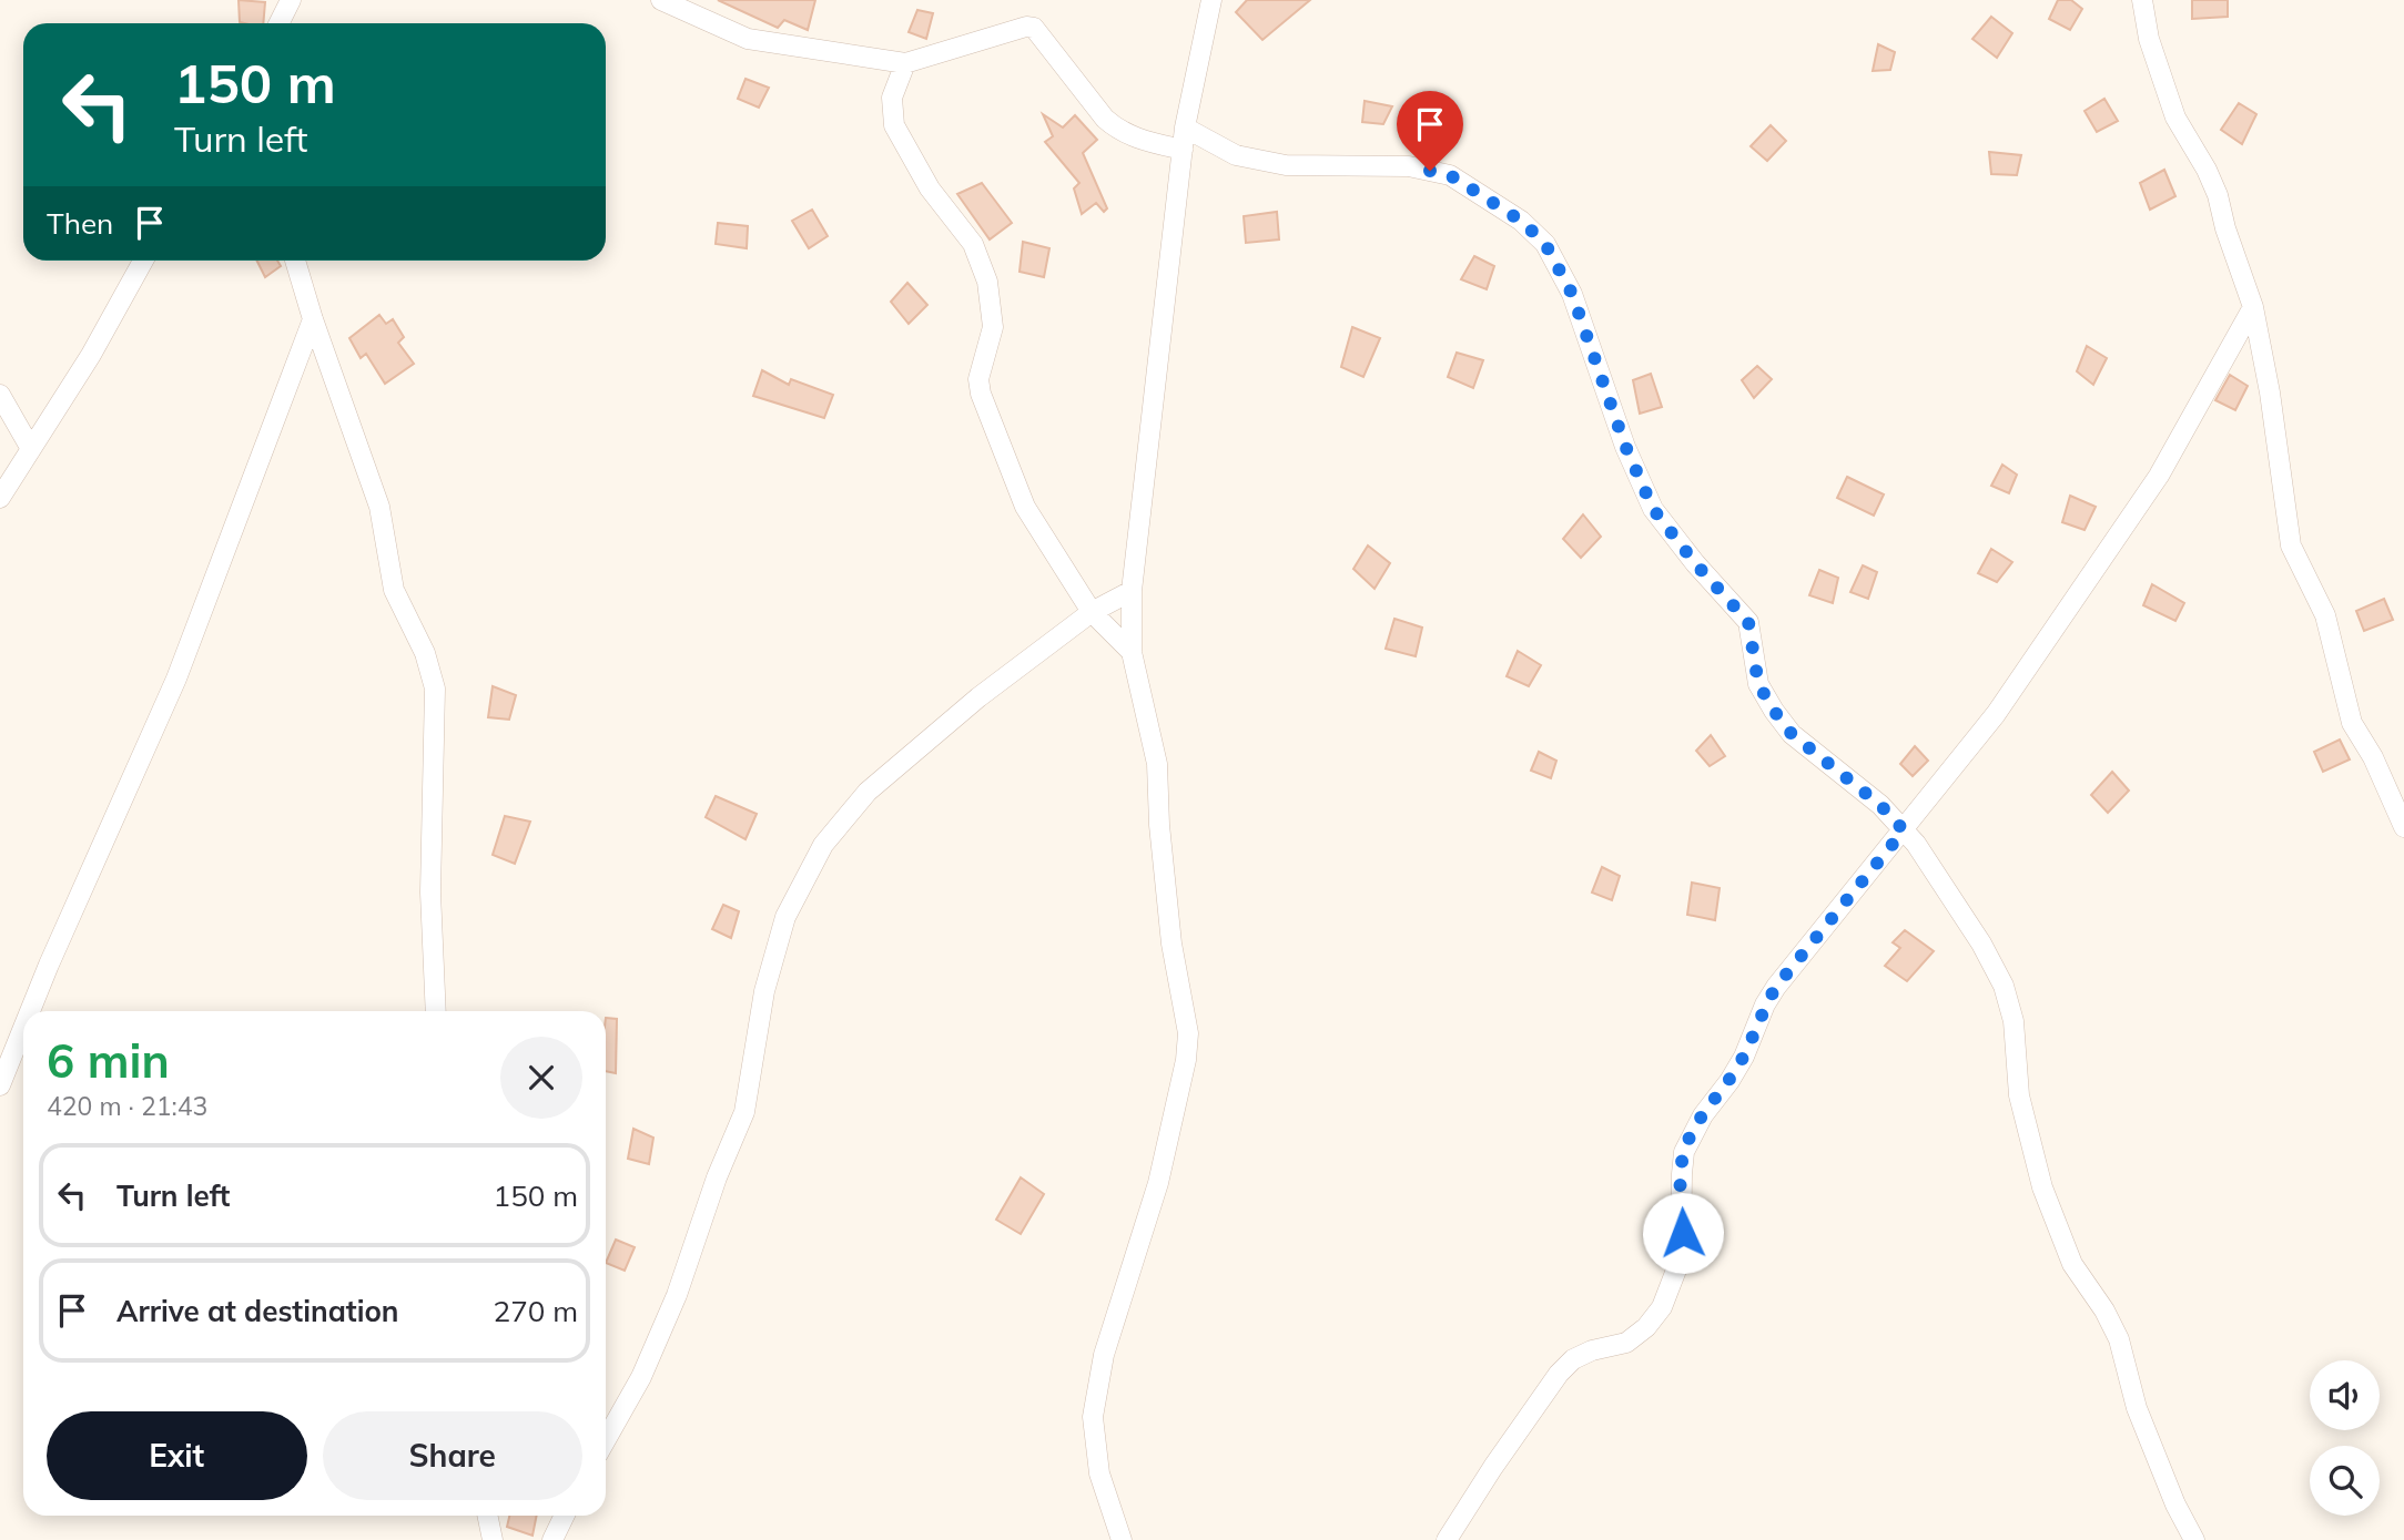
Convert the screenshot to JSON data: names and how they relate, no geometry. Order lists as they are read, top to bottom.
{
  "page": {
    "turn": ["150 m", "Turn left"],
    "then": "Then",
    "heading": ["6 min", "420 m · 21:43"],
    "list": [
      {
        "name": "Turn left",
        "value": "150 m"
      },
      {
        "name": "Arrive at destination",
        "value": "270 m"
      }
    ],
    "buttons": ["Exit", "Share"]
  }
}
